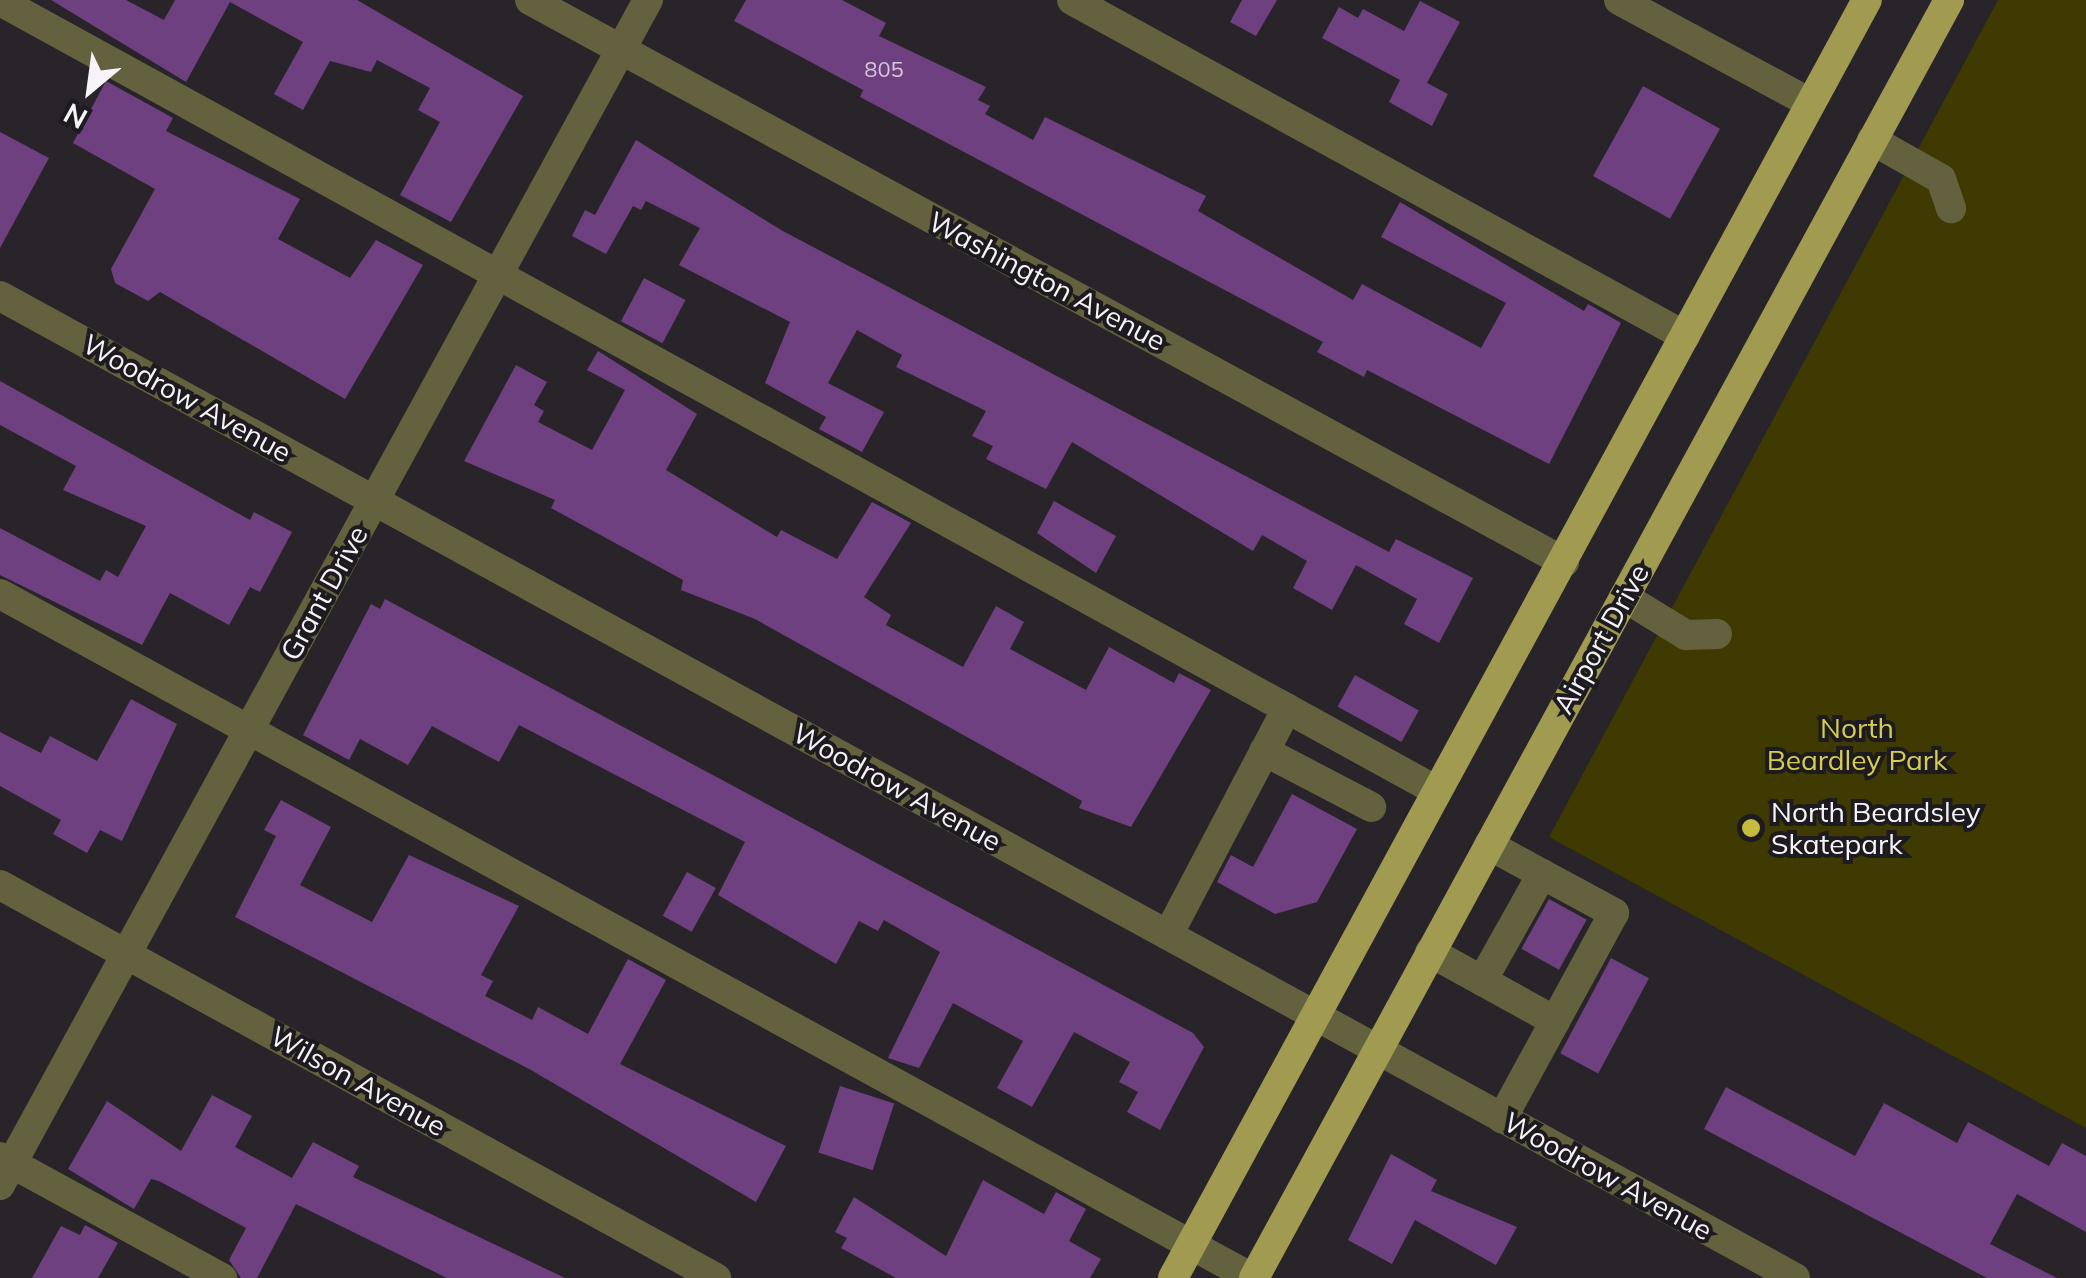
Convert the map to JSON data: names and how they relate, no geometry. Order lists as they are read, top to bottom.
{
  "streets": {
    "main road": ["Airport Drive"],
    "street": [
      "Washington Avenue",
      "Woodrow Avenue",
      "Grant Drive",
      "Wilson Avenue"
    ]
  },
  "crossings": [
    ["Washington Avenue", "Grant Drive"],
    ["Woodrow Avenue", "Grant Drive"],
    ["Woodrow Avenue", "Airport Drive"],
    ["Grant Drive", "Wilson Avenue"]
  ],
  "parks": ["North Beardley Park"],
  "places": ["North Beardsley Skatepark"],
  "house_numbers": ["805"],
  "north": "bottom left"
}
